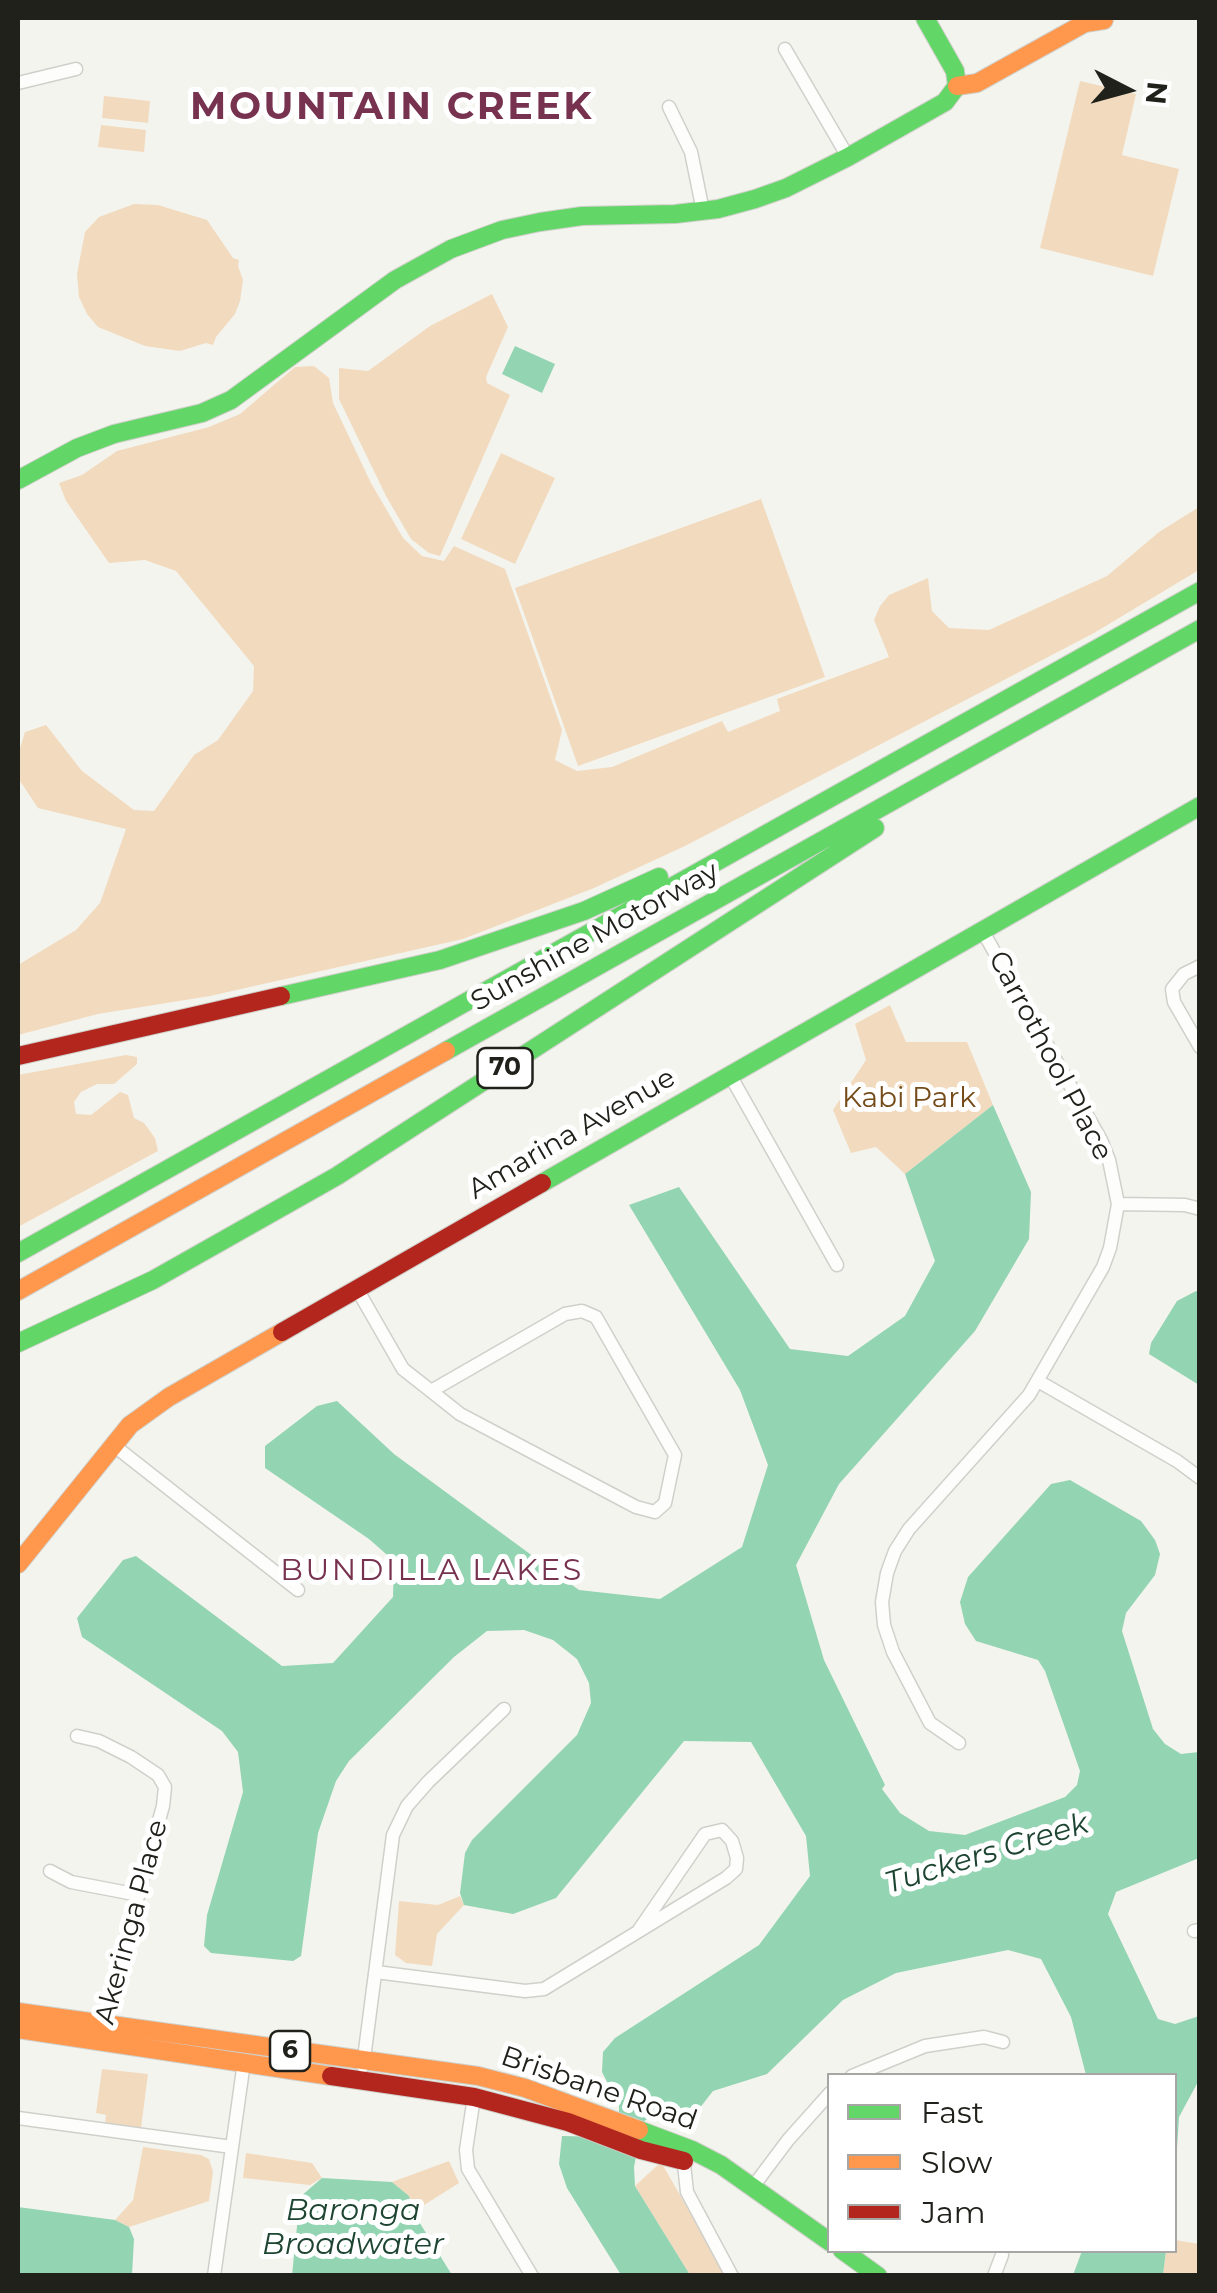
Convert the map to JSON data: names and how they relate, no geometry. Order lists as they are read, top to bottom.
{
  "streets": {
    "main road": [
      "Sunshine Motorway",
      "70",
      "Amarina Avenue",
      "6",
      "Brisbane Road"
    ],
    "street": ["Carrothool Place", "Akeringa Place"]
  },
  "crossings": [
    ["Sunshine Motorway", "70"],
    ["Carrothool Place", "Amarina Avenue"],
    ["Akeringa Place", "Brisbane Road"]
  ],
  "districts": ["MOUNTAIN CREEK", "BUNDILLA LAKES"],
  "water": ["Tuckers Creek", "Baronga Broadwater"],
  "parks": ["Kabi Park"],
  "legend": ["Fast", "Slow", "Jam"],
  "north": "right"
}
